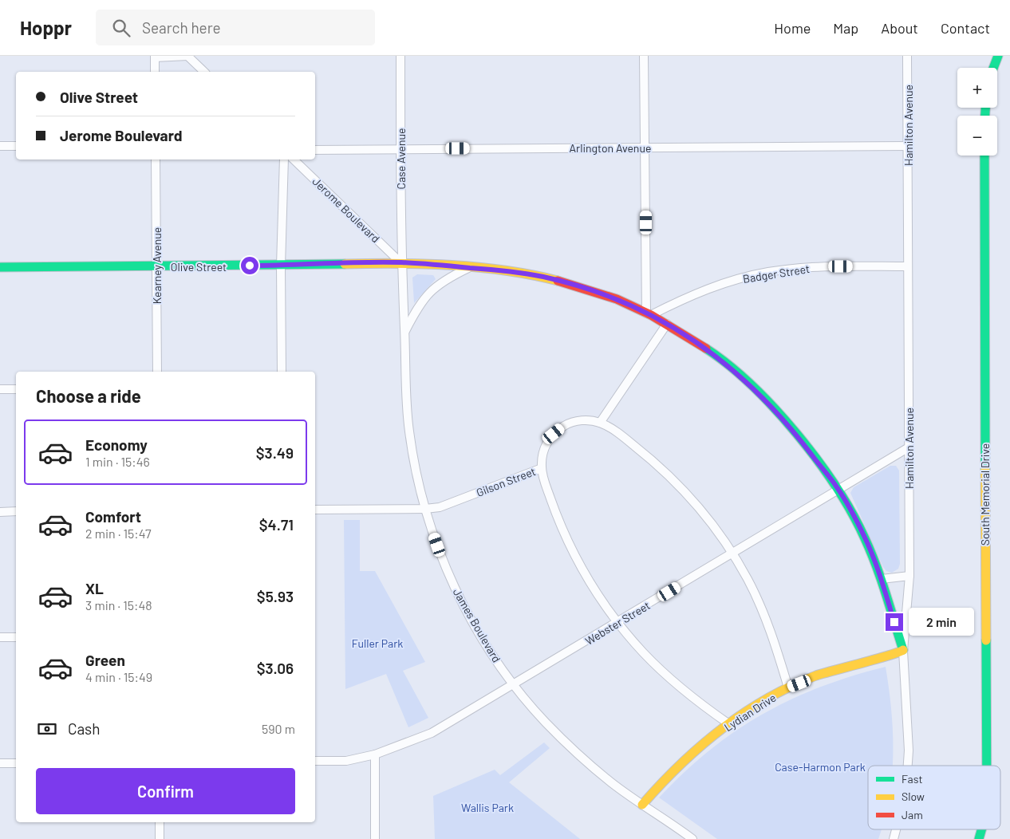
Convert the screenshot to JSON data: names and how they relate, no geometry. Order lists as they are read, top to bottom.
{
  "streets": {
    "street": [
      "Hamilton Avenue",
      "Arlington Avenue",
      "Case Avenue",
      "Jerome Boulevard",
      "Kearney Avenue",
      "Olive Street",
      "Badger Street",
      "Gilson Street",
      "South Memorial Drive",
      "Webster Street",
      "James Boulevard",
      "Lydian Drive"
    ]
  },
  "crossings": [
    ["Hamilton Avenue", "Arlington Avenue"],
    ["Hamilton Avenue", "Badger Street"],
    ["Hamilton Avenue", "Webster Street"],
    ["Hamilton Avenue", "Lydian Drive"],
    ["Arlington Avenue", "Case Avenue"],
    ["Case Avenue", "Jerome Boulevard"],
    ["Case Avenue", "Olive Street"],
    ["Case Avenue", "James Boulevard"],
    ["Jerome Boulevard", "Olive Street"],
    ["Jerome Boulevard", "James Boulevard"],
    ["Kearney Avenue", "Olive Street"],
    ["Olive Street", "James Boulevard"],
    ["Gilson Street", "James Boulevard"],
    ["Webster Street", "James Boulevard"],
    ["James Boulevard", "Lydian Drive"]
  ],
  "parks": ["Fuller Park", "Case-Harmon Park", "Wallis Park"],
  "legend": ["Fast", "Slow", "Jam"],
  "page": {
    "header": "Hoppr",
    "search": "Search here",
    "nav": [
      "Home",
      "Map",
      "About",
      "Contact"
    ],
    "map_buttons": ["+", "−"],
    "banner": ["Olive Street", "Jerome Boulevard"],
    "heading": "Choose a ride",
    "list": [
      {
        "name": "Economy",
        "note": "1 min · 15:46",
        "value": "$3.49"
      },
      {
        "name": "Comfort",
        "note": "2 min · 15:47",
        "value": "$4.71"
      },
      {
        "name": "XL",
        "note": "3 min · 15:48",
        "value": "$5.93"
      },
      {
        "name": "Green",
        "note": "4 min · 15:49",
        "value": "$3.06"
      }
    ],
    "bubble": "2 min",
    "pay": ["Cash", "590 m"],
    "buttons": "Confirm"
  }
}
